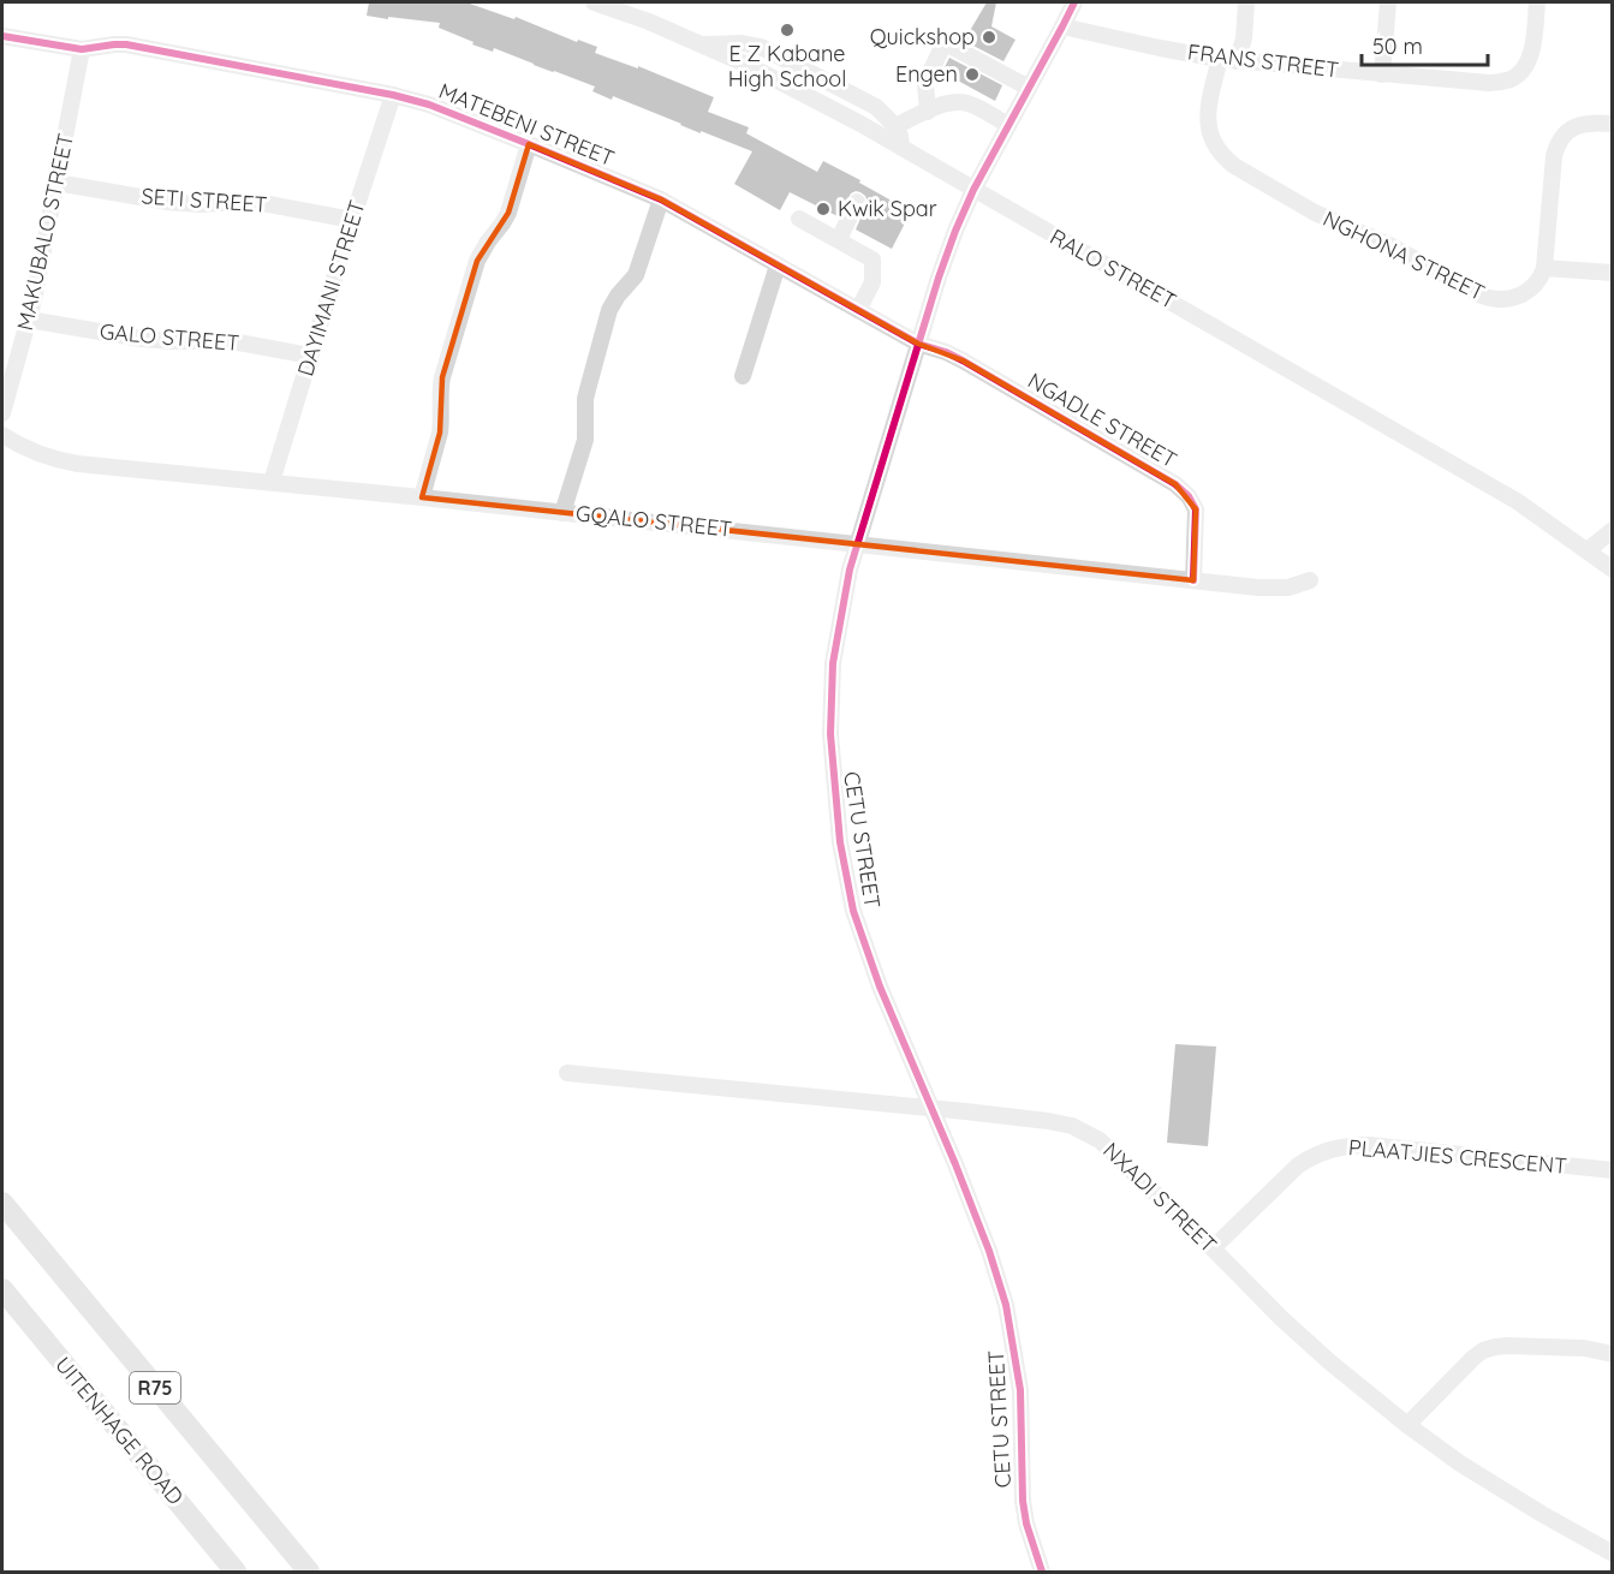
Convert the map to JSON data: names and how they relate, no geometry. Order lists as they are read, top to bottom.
{
  "streets": {
    "main road": ["R75", "UITENHAGE ROAD"],
    "street": [
      "FRANS STREET",
      "MATEBENI STREET",
      "SETI STREET",
      "MAKUBALO STREET",
      "NGHONA STREET",
      "RALO STREET",
      "DAYIMANI STREET",
      "GALO STREET",
      "NGADLE STREET",
      "GQALO STREET",
      "CETU STREET",
      "PLAATJIES CRESCENT",
      "NXADI STREET"
    ]
  },
  "crossings": [
    ["FRANS STREET", "NGHONA STREET"],
    ["FRANS STREET", "CETU STREET"],
    ["MATEBENI STREET", "MAKUBALO STREET"],
    ["MATEBENI STREET", "DAYIMANI STREET"],
    ["MATEBENI STREET", "NGADLE STREET"],
    ["MATEBENI STREET", "CETU STREET"],
    ["SETI STREET", "MAKUBALO STREET"],
    ["SETI STREET", "DAYIMANI STREET"],
    ["MAKUBALO STREET", "GALO STREET"],
    ["RALO STREET", "CETU STREET"],
    ["DAYIMANI STREET", "GALO STREET"],
    ["DAYIMANI STREET", "GQALO STREET"],
    ["NGADLE STREET", "GQALO STREET"],
    ["NGADLE STREET", "CETU STREET"],
    ["GQALO STREET", "CETU STREET"],
    ["CETU STREET", "NXADI STREET"],
    ["PLAATJIES CRESCENT", "NXADI STREET"]
  ],
  "places": [
    "E Z Kabane High School",
    "Quickshop",
    "Engen",
    "Kwik Spar"
  ],
  "scale_bar": "50 m"
}
